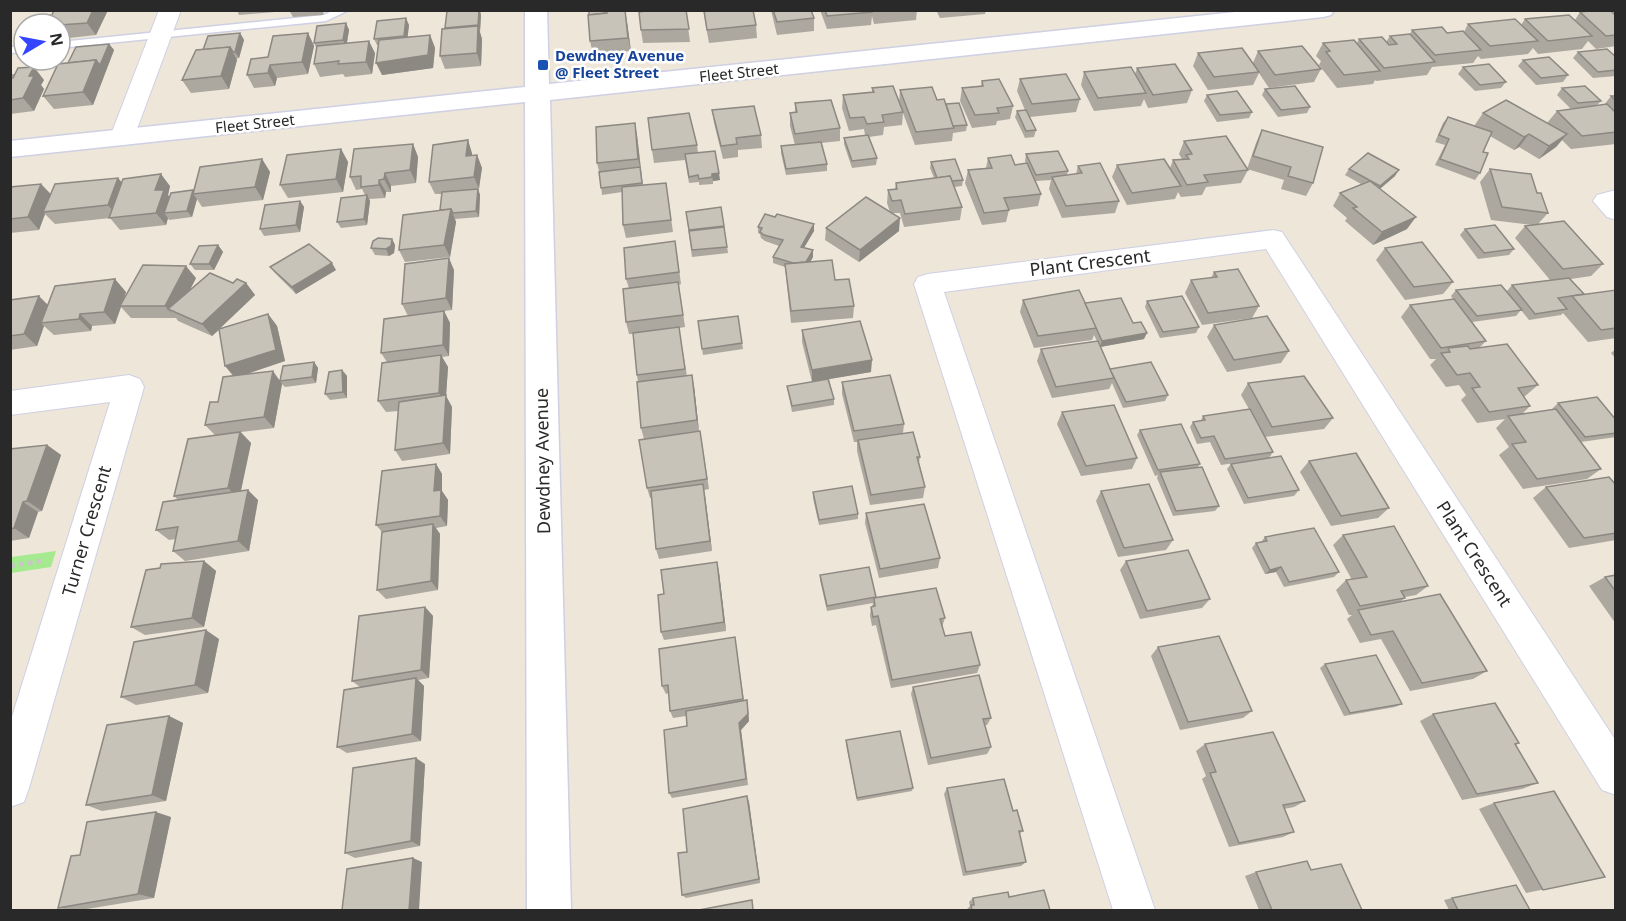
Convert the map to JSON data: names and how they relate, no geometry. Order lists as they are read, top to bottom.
{
  "streets": {
    "street": [
      "Fleet Street",
      "Plant Crescent",
      "Dewdney Avenue",
      "Turner Crescent"
    ]
  },
  "crossings": [
    ["Fleet Street", "Dewdney Avenue"]
  ],
  "places": {
    "transit": ["Dewdney Avenue @ Fleet Street"]
  },
  "north": "right"
}
